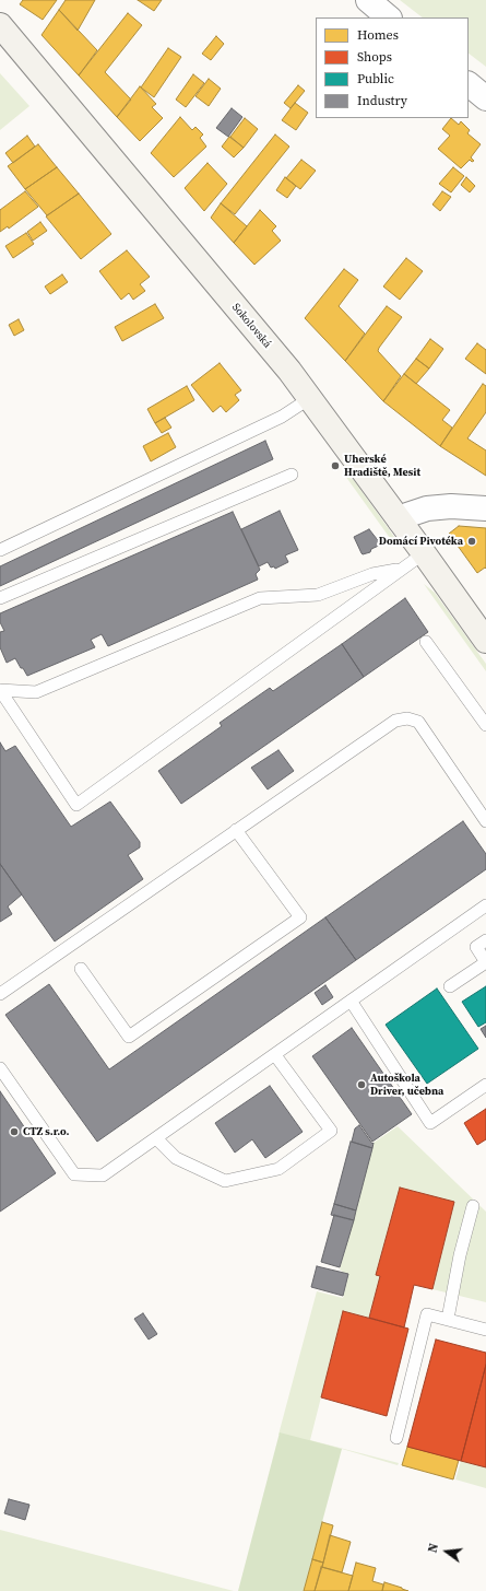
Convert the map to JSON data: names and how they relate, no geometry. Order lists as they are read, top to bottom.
{
  "streets": {
    "main road": ["Sokolovská"]
  },
  "places": [
    "Uherské Hradiště, Mesit",
    "Domácí Pivotéka",
    "Autoškola Driver, učebna",
    "CTZ s.r.o."
  ],
  "legend": [
    "Homes",
    "Shops",
    "Public",
    "Industry"
  ],
  "north": "left"
}
